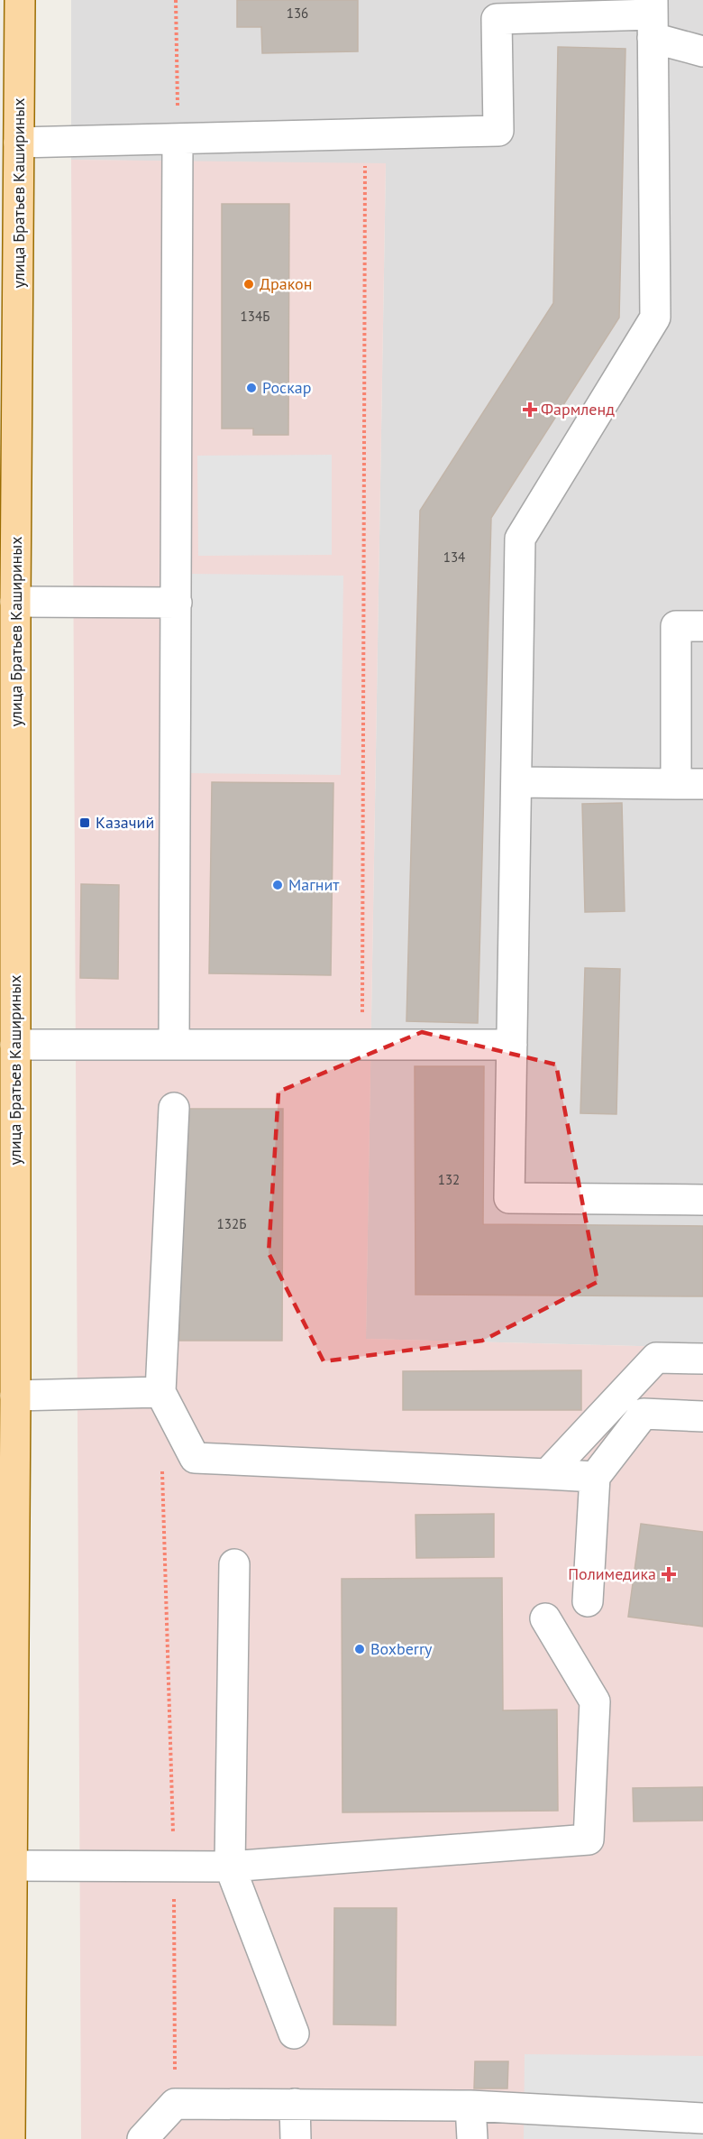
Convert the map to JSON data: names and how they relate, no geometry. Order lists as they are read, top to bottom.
{
  "streets": {
    "main road": ["улица Братьев Кашириных"]
  },
  "places": {
    "other": [
      "Дракон",
      "Роскар",
      "Магнит",
      "Boxberry"
    ],
    "health": ["Фармленд", "Полимедика"],
    "transit": ["Казачий"]
  },
  "house_numbers": [
    "136",
    "134Б",
    "134",
    "132",
    "132Б"
  ]
}
